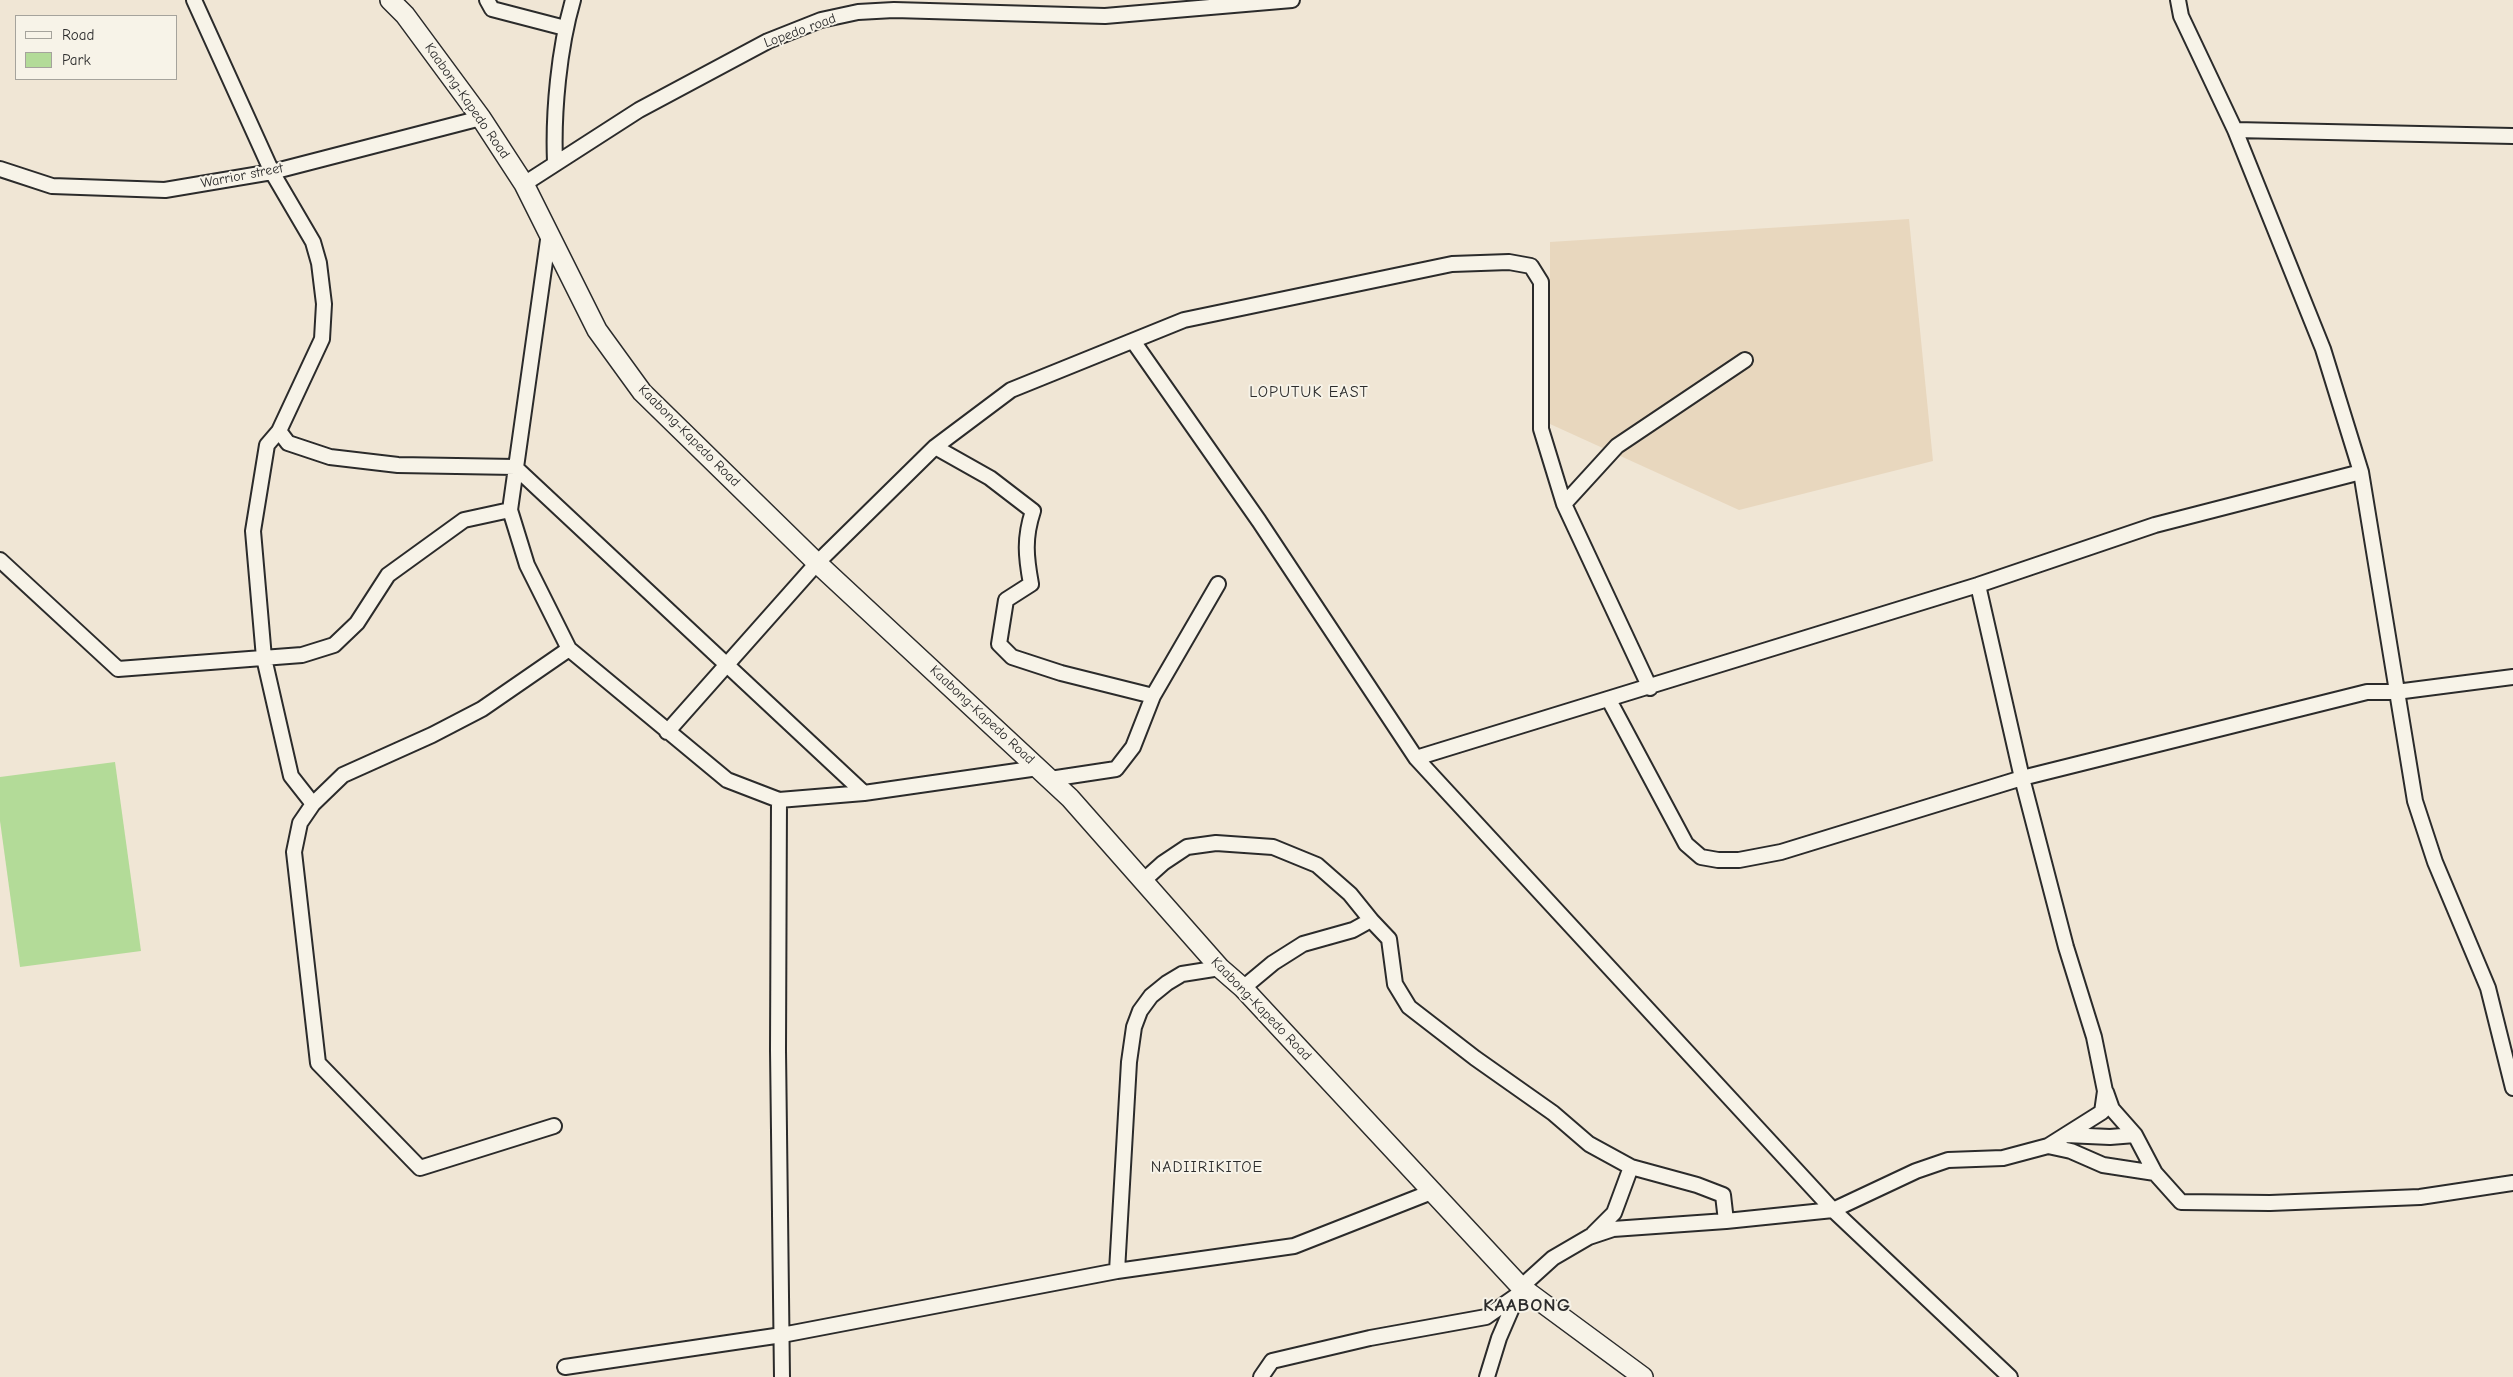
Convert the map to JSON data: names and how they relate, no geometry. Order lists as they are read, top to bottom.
{
  "streets": {
    "main road": ["Kaabong-Kapedo Road"],
    "street": ["Lopedo road", "Warrior street"]
  },
  "crossings": [
    ["Lopedo road", "Kaabong-Kapedo Road"],
    ["Kaabong-Kapedo Road", "Warrior street"]
  ],
  "districts": ["LOPUTUK EAST", "NADIIRIKITOE", "KAABONG"],
  "legend": ["Road", "Park"]
}
